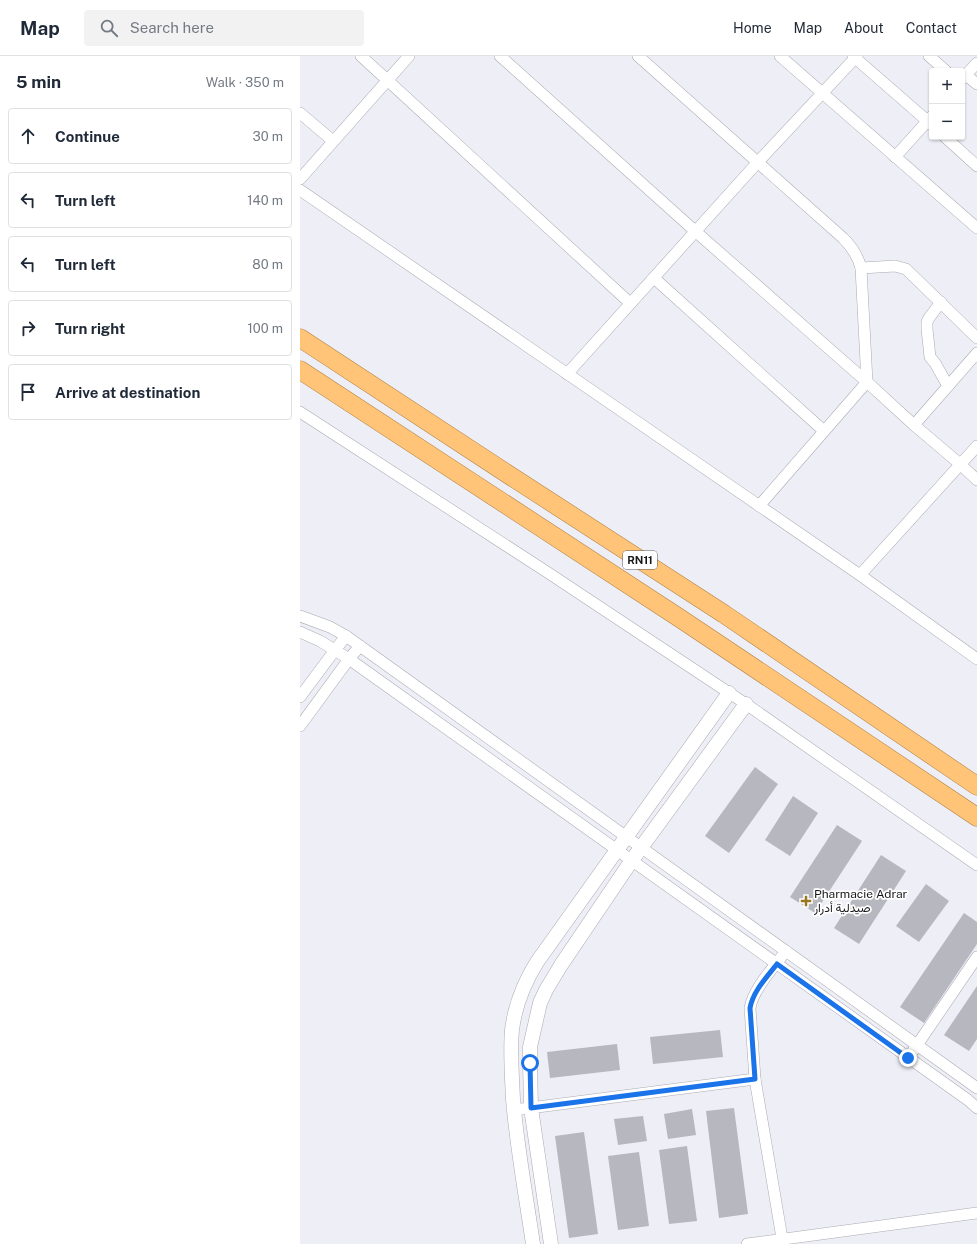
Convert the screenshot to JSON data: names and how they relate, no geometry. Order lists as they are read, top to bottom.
{
  "streets": {
    "highway": ["RN11"]
  },
  "places": {
    "health": ["Pharmacie Adrar صيدلية أدرار"]
  },
  "page": {
    "header": "Map",
    "search": "Search here",
    "nav": [
      "Home",
      "Map",
      "About",
      "Contact"
    ],
    "heading": ["5 min", "Walk · 350 m"],
    "map_buttons": ["+", "−"],
    "list": [
      ["Continue", "30 m"],
      ["Turn left", "140 m"],
      ["Turn left", "80 m"],
      ["Turn right", "100 m"],
      "Arrive at destination"
    ]
  }
}
